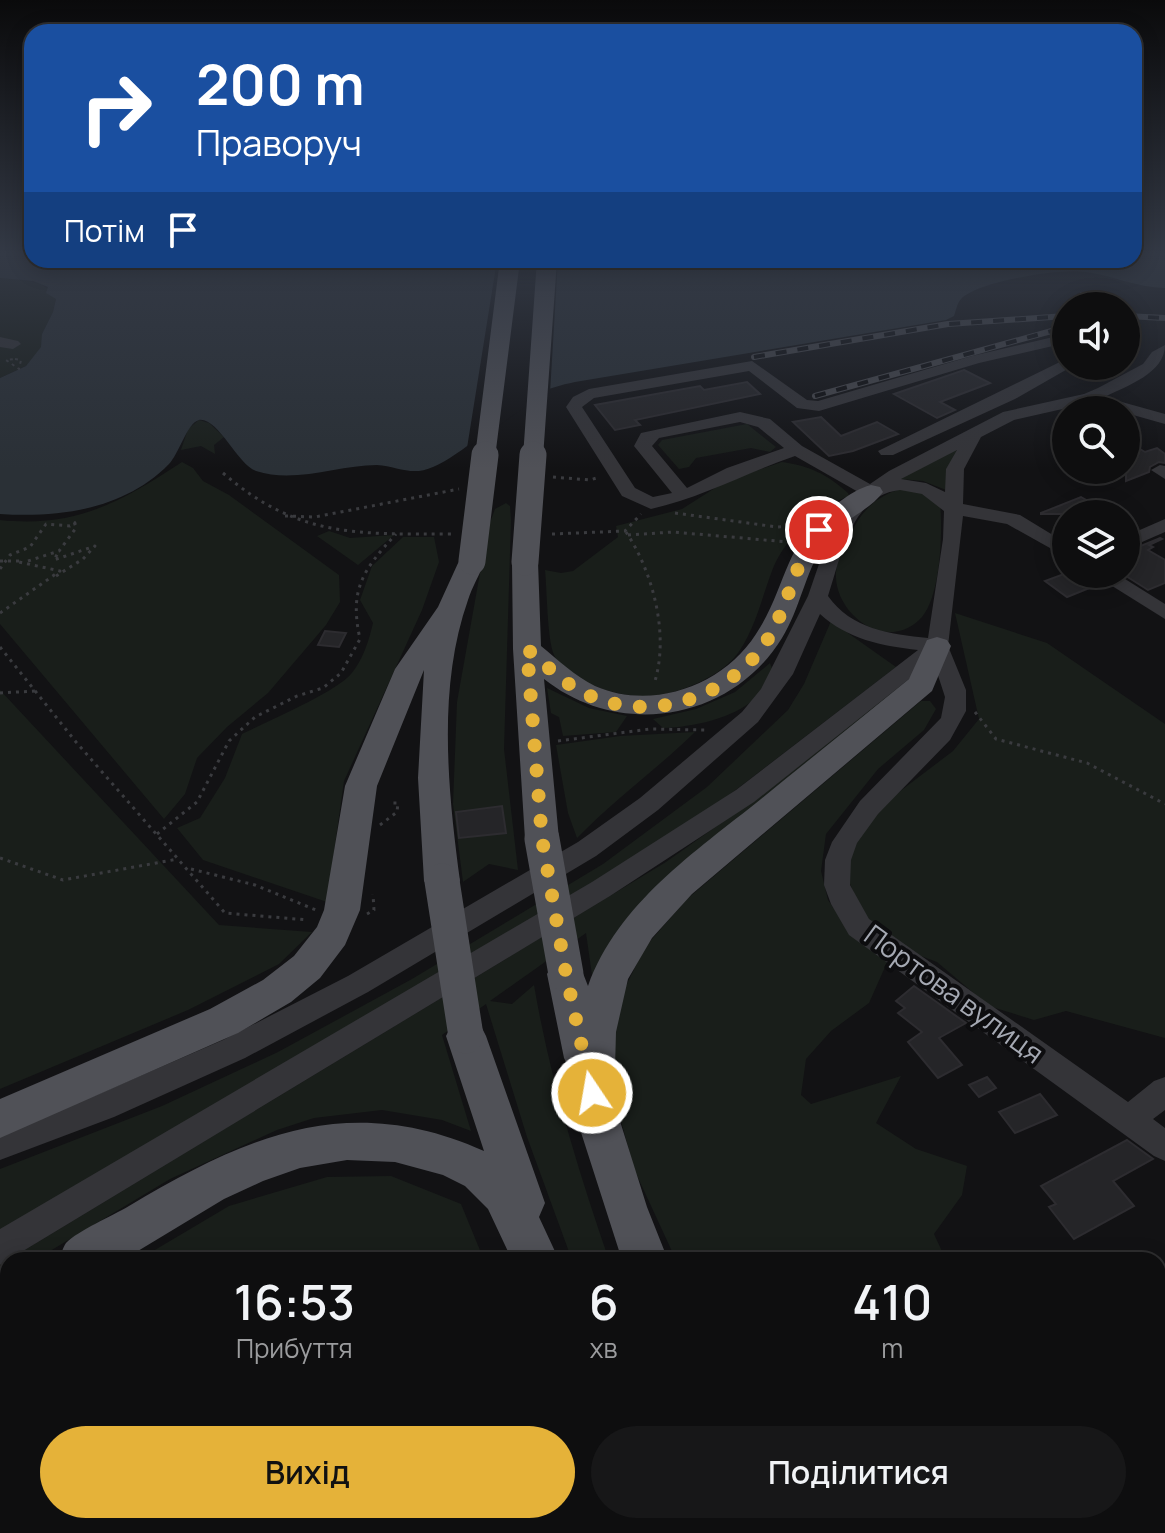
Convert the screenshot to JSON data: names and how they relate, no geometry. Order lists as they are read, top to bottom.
{
  "streets": {
    "street": ["Портова вулиця"]
  },
  "page": {
    "turn": ["200 m", "Праворуч"],
    "then": "Потім",
    "eta": [
      "16:53",
      "Прибуття",
      "6",
      "хв",
      "410",
      "m"
    ],
    "buttons": ["Вихід", "Поділитися"]
  }
}
